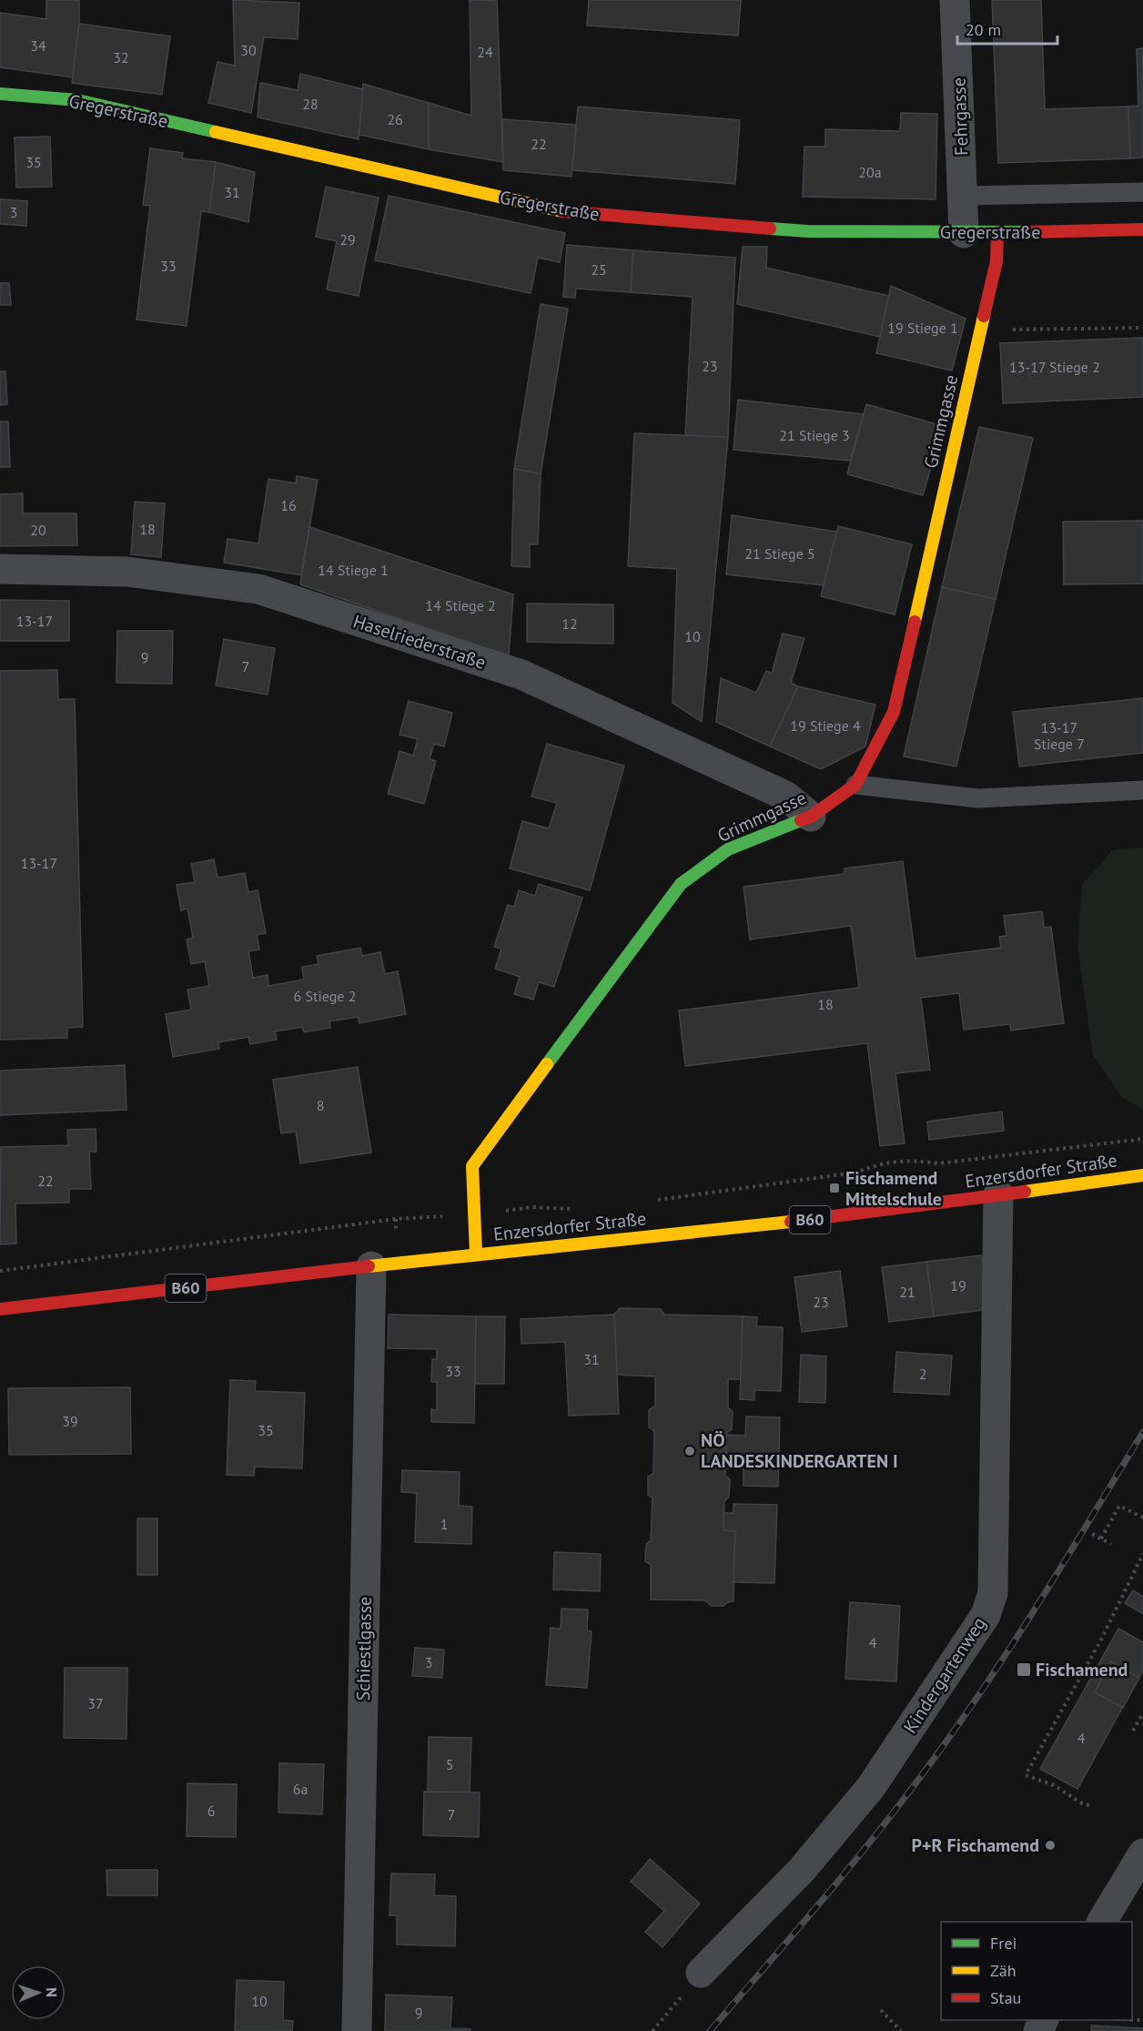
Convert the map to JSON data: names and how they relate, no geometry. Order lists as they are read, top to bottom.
{
  "streets": {
    "street": [
      "Gregerstraße",
      "Fehrgasse",
      "Grimmgasse",
      "Haselriederstraße",
      "Enzersdorfer Straße",
      "B60",
      "Schiestlgasse",
      "Kindergartenweg"
    ]
  },
  "crossings": [
    ["Gregerstraße", "Fehrgasse"],
    ["Gregerstraße", "Grimmgasse"],
    ["Grimmgasse", "Haselriederstraße"],
    ["Grimmgasse", "Enzersdorfer Straße"],
    ["Enzersdorfer Straße", "Schiestlgasse"],
    ["Enzersdorfer Straße", "Kindergartenweg"]
  ],
  "places": {
    "transit": ["Fischamend Mittelschule", "Fischamend"],
    "other": ["NÖ LANDESKINDERGARTEN I", "P+R Fischamend"]
  },
  "house_numbers": [
    "34",
    "30",
    "24",
    "32",
    "28",
    "26",
    "22",
    "35",
    "20a",
    "31",
    "3",
    "29",
    "33",
    "25",
    "19 Stiege 1",
    "23",
    "13-17 Stiege 2",
    "21 Stiege 3",
    "16",
    "18",
    "20",
    "21 Stiege 5",
    "14 Stiege 1",
    "14 Stiege 2",
    "13-17",
    "12",
    "10",
    "9",
    "7",
    "19 Stiege 4",
    "13-17 Stiege 7",
    "13-17",
    "6 Stiege 2",
    "18",
    "8",
    "22",
    "19",
    "21",
    "23",
    "31",
    "33",
    "2",
    "39",
    "35",
    "1",
    "4",
    "3",
    "37",
    "4",
    "5",
    "6a",
    "6",
    "7",
    "10",
    "9"
  ],
  "legend": ["Frei", "Zäh", "Stau"],
  "scale_bar": "20 m",
  "north": "right"
}
